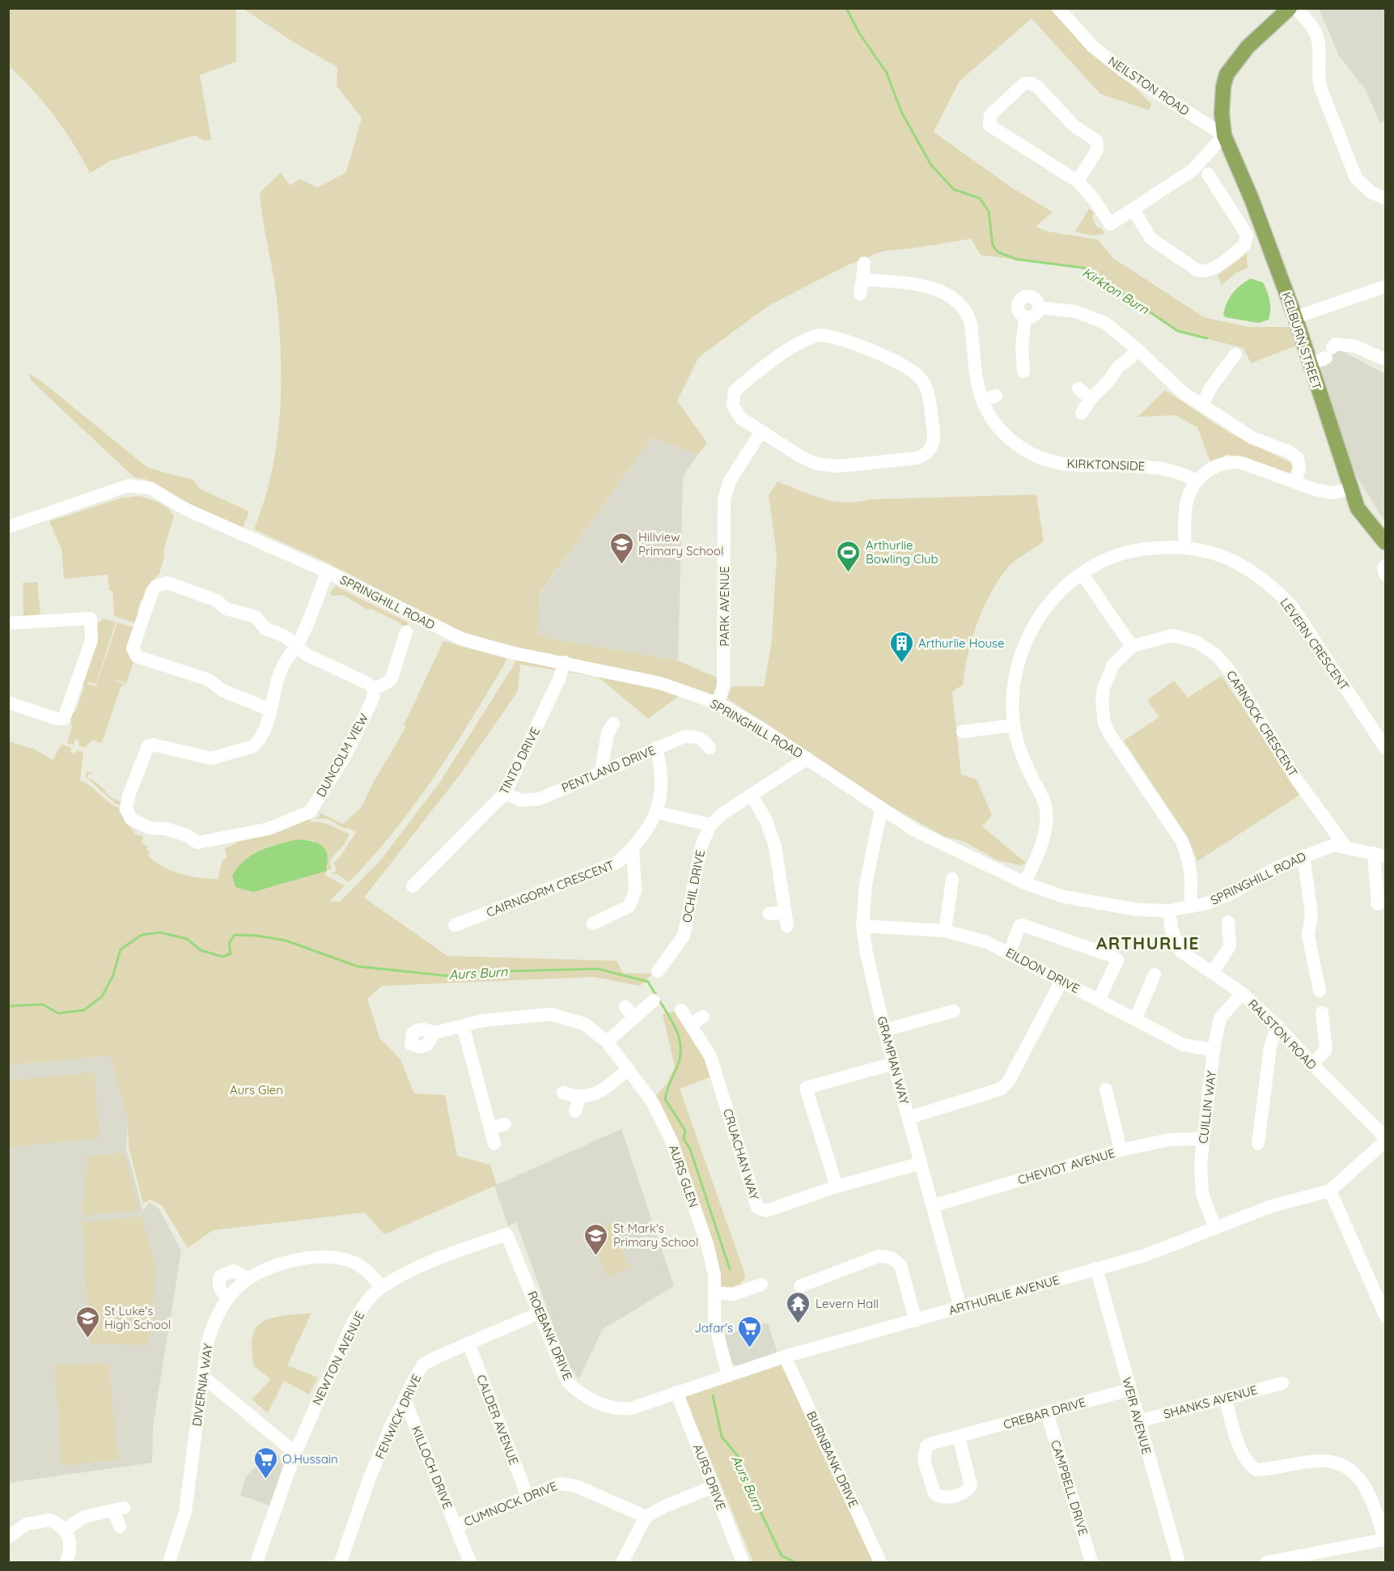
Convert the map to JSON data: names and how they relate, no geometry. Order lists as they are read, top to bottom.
{
  "streets": {
    "main road": ["KELBURN STREET"],
    "street": [
      "NEILSTON ROAD",
      "KIRKTONSIDE",
      "SPRINGHILL ROAD",
      "PARK AVENUE",
      "LEVERN CRESCENT",
      "CARNOCK CRESCENT",
      "DUNCOLM VIEW",
      "TINTO DRIVE",
      "PENTLAND DRIVE",
      "OCHIL DRIVE",
      "CAIRNGORM CRESCENT",
      "EILDON DRIVE",
      "RALSTON ROAD",
      "GRAMPIAN WAY",
      "CUILLIN WAY",
      "CRUACHAN WAY",
      "CHEVIOT AVENUE",
      "AURS GLEN",
      "ARTHURLIE AVENUE",
      "ROEBANK DRIVE",
      "NEWTON AVENUE",
      "DIVERNIA WAY",
      "SHANKS AVENUE",
      "CREBAR DRIVE",
      "WEIR AVENUE",
      "FENWICK DRIVE",
      "CALDER AVENUE",
      "BURNBANK DRIVE",
      "KILLOCH DRIVE",
      "AURS DRIVE",
      "CAMPBELL DRIVE",
      "CUMNOCK DRIVE"
    ]
  },
  "crossings": [
    ["NEILSTON ROAD", "KELBURN STREET"],
    ["SPRINGHILL ROAD", "PARK AVENUE"],
    ["SPRINGHILL ROAD", "LEVERN CRESCENT"],
    ["SPRINGHILL ROAD", "CARNOCK CRESCENT"],
    ["SPRINGHILL ROAD", "DUNCOLM VIEW"],
    ["SPRINGHILL ROAD", "TINTO DRIVE"],
    ["SPRINGHILL ROAD", "RALSTON ROAD"],
    ["SPRINGHILL ROAD", "GRAMPIAN WAY"],
    ["TINTO DRIVE", "PENTLAND DRIVE"],
    ["PENTLAND DRIVE", "CAIRNGORM CRESCENT"],
    ["EILDON DRIVE", "GRAMPIAN WAY"],
    ["EILDON DRIVE", "CUILLIN WAY"],
    ["RALSTON ROAD", "CUILLIN WAY"],
    ["GRAMPIAN WAY", "CHEVIOT AVENUE"],
    ["GRAMPIAN WAY", "ARTHURLIE AVENUE"],
    ["CUILLIN WAY", "CHEVIOT AVENUE"],
    ["CUILLIN WAY", "ARTHURLIE AVENUE"],
    ["AURS GLEN", "ARTHURLIE AVENUE"],
    ["ARTHURLIE AVENUE", "ROEBANK DRIVE"],
    ["ARTHURLIE AVENUE", "WEIR AVENUE"],
    ["ARTHURLIE AVENUE", "BURNBANK DRIVE"],
    ["ARTHURLIE AVENUE", "AURS DRIVE"],
    ["ROEBANK DRIVE", "NEWTON AVENUE"],
    ["ROEBANK DRIVE", "FENWICK DRIVE"],
    ["ROEBANK DRIVE", "AURS DRIVE"],
    ["NEWTON AVENUE", "DIVERNIA WAY"],
    ["SHANKS AVENUE", "WEIR AVENUE"],
    ["CREBAR DRIVE", "WEIR AVENUE"],
    ["CREBAR DRIVE", "CAMPBELL DRIVE"],
    ["FENWICK DRIVE", "CALDER AVENUE"],
    ["FENWICK DRIVE", "KILLOCH DRIVE"],
    ["CALDER AVENUE", "CUMNOCK DRIVE"],
    ["KILLOCH DRIVE", "CUMNOCK DRIVE"]
  ],
  "districts": ["ARTHURLIE"],
  "water": ["Kirkton Burn", "Aurs Burn"],
  "parks": ["Aurs Glen"],
  "places": {
    "school or university": ["Hillview Primary School", "St Mark's Primary School", "St Luke's High School"],
    "sports": ["Arthurlie Bowling Club"],
    "building": ["Arthurlie House"],
    "temple": ["Levern Hall"],
    "supermarket": ["Jafar's", "O.Hussain"]
  }
}
